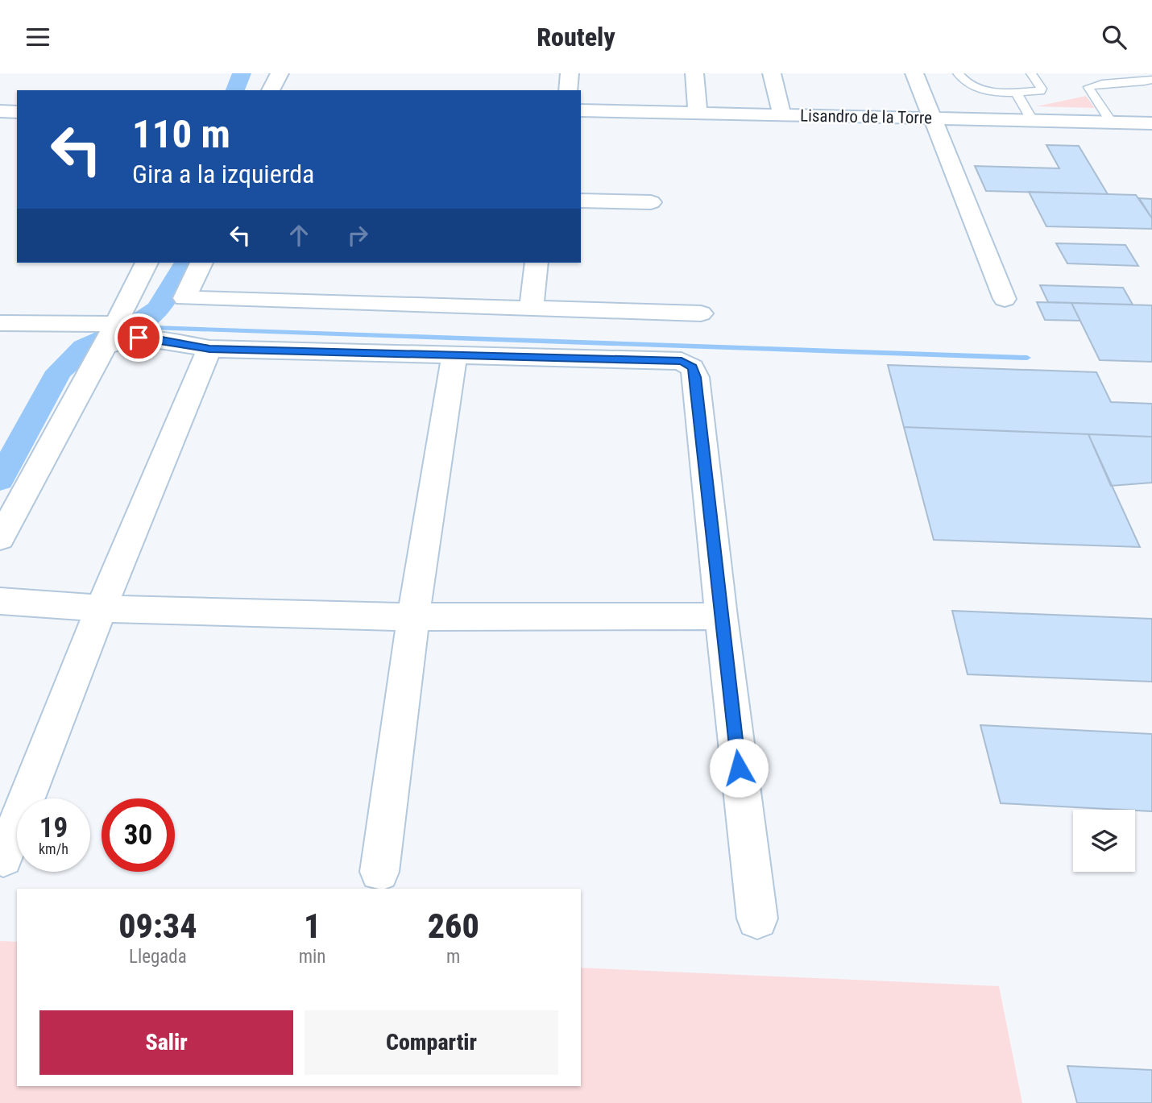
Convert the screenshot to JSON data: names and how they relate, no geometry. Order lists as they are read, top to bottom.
{
  "streets": {
    "street": ["Lisandro de la Torre"]
  },
  "page": {
    "header": "Routely",
    "turn": ["110 m", "Gira a la izquierda"],
    "speed": "19 km/h",
    "limit": "30",
    "eta": [
      "09:34",
      "Llegada",
      "1",
      "min",
      "260",
      "m"
    ],
    "buttons": ["Salir", "Compartir"]
  }
}
